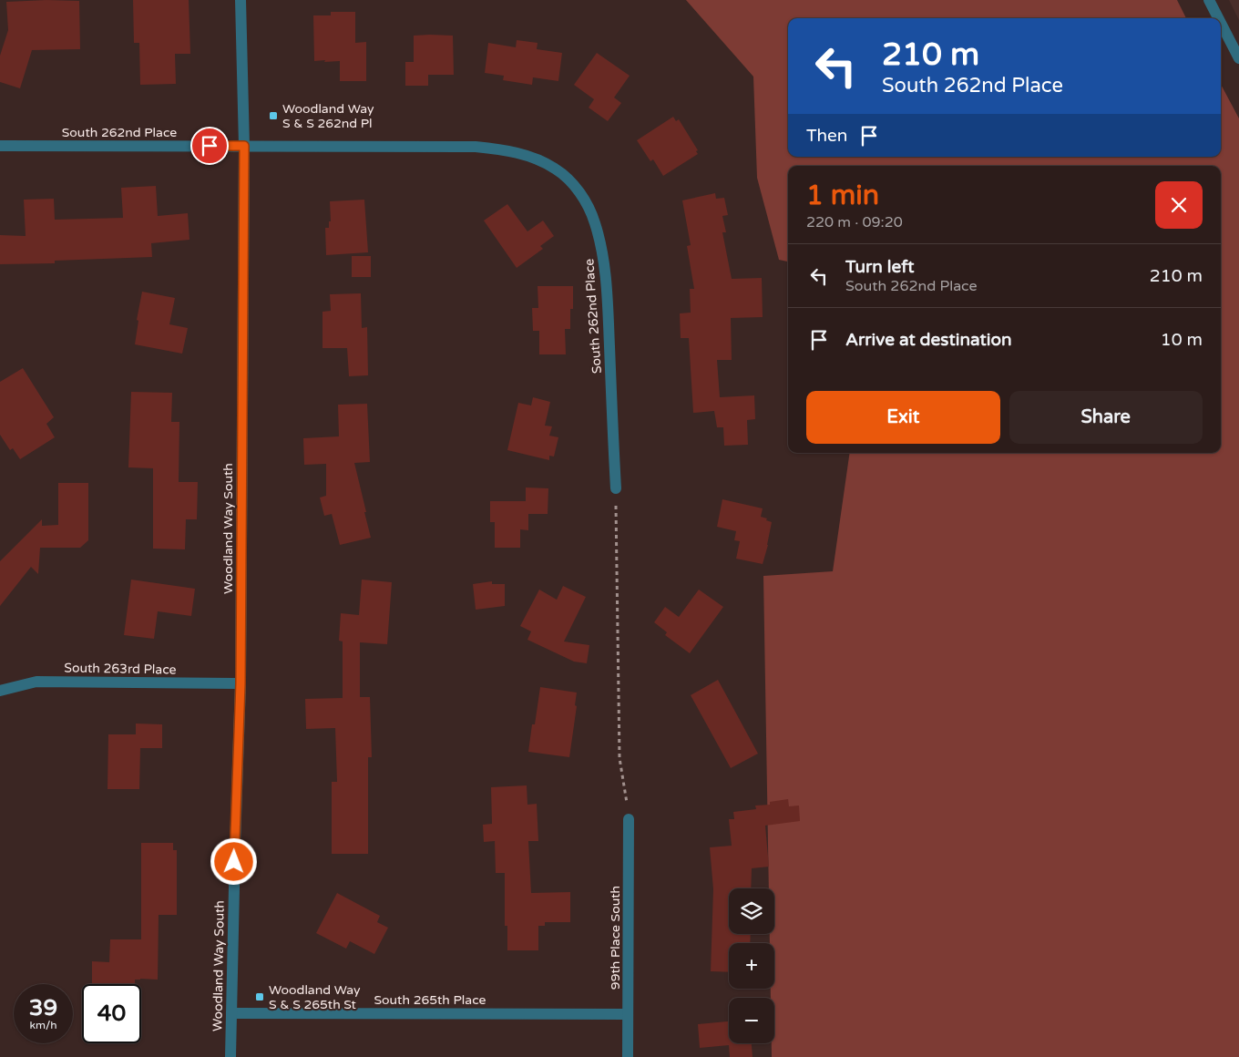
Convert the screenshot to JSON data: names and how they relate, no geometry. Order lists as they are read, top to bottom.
{
  "streets": {
    "street": [
      "South 262nd Place",
      "Woodland Way South",
      "South 263rd Place",
      "99th Place South",
      "South 265th Place"
    ]
  },
  "crossings": [
    ["South 262nd Place", "Woodland Way South"],
    ["Woodland Way South", "South 263rd Place"],
    ["Woodland Way South", "South 265th Place"],
    ["99th Place South", "South 265th Place"]
  ],
  "places": {
    "transit": ["Woodland Way S & S 262nd Pl", "Woodland Way S & S 265th St"]
  },
  "page": {
    "turn": ["210 m", "South 262nd Place"],
    "then": "Then",
    "heading": ["1 min", "220 m · 09:20"],
    "list": [
      {
        "name": "Turn left",
        "note": "South 262nd Place",
        "value": "210 m"
      },
      {
        "name": "Arrive at destination",
        "value": "10 m"
      }
    ],
    "buttons": ["Exit", "Share"],
    "map_buttons": ["+", "−"],
    "speed": "39 km/h",
    "limit": "40"
  }
}
